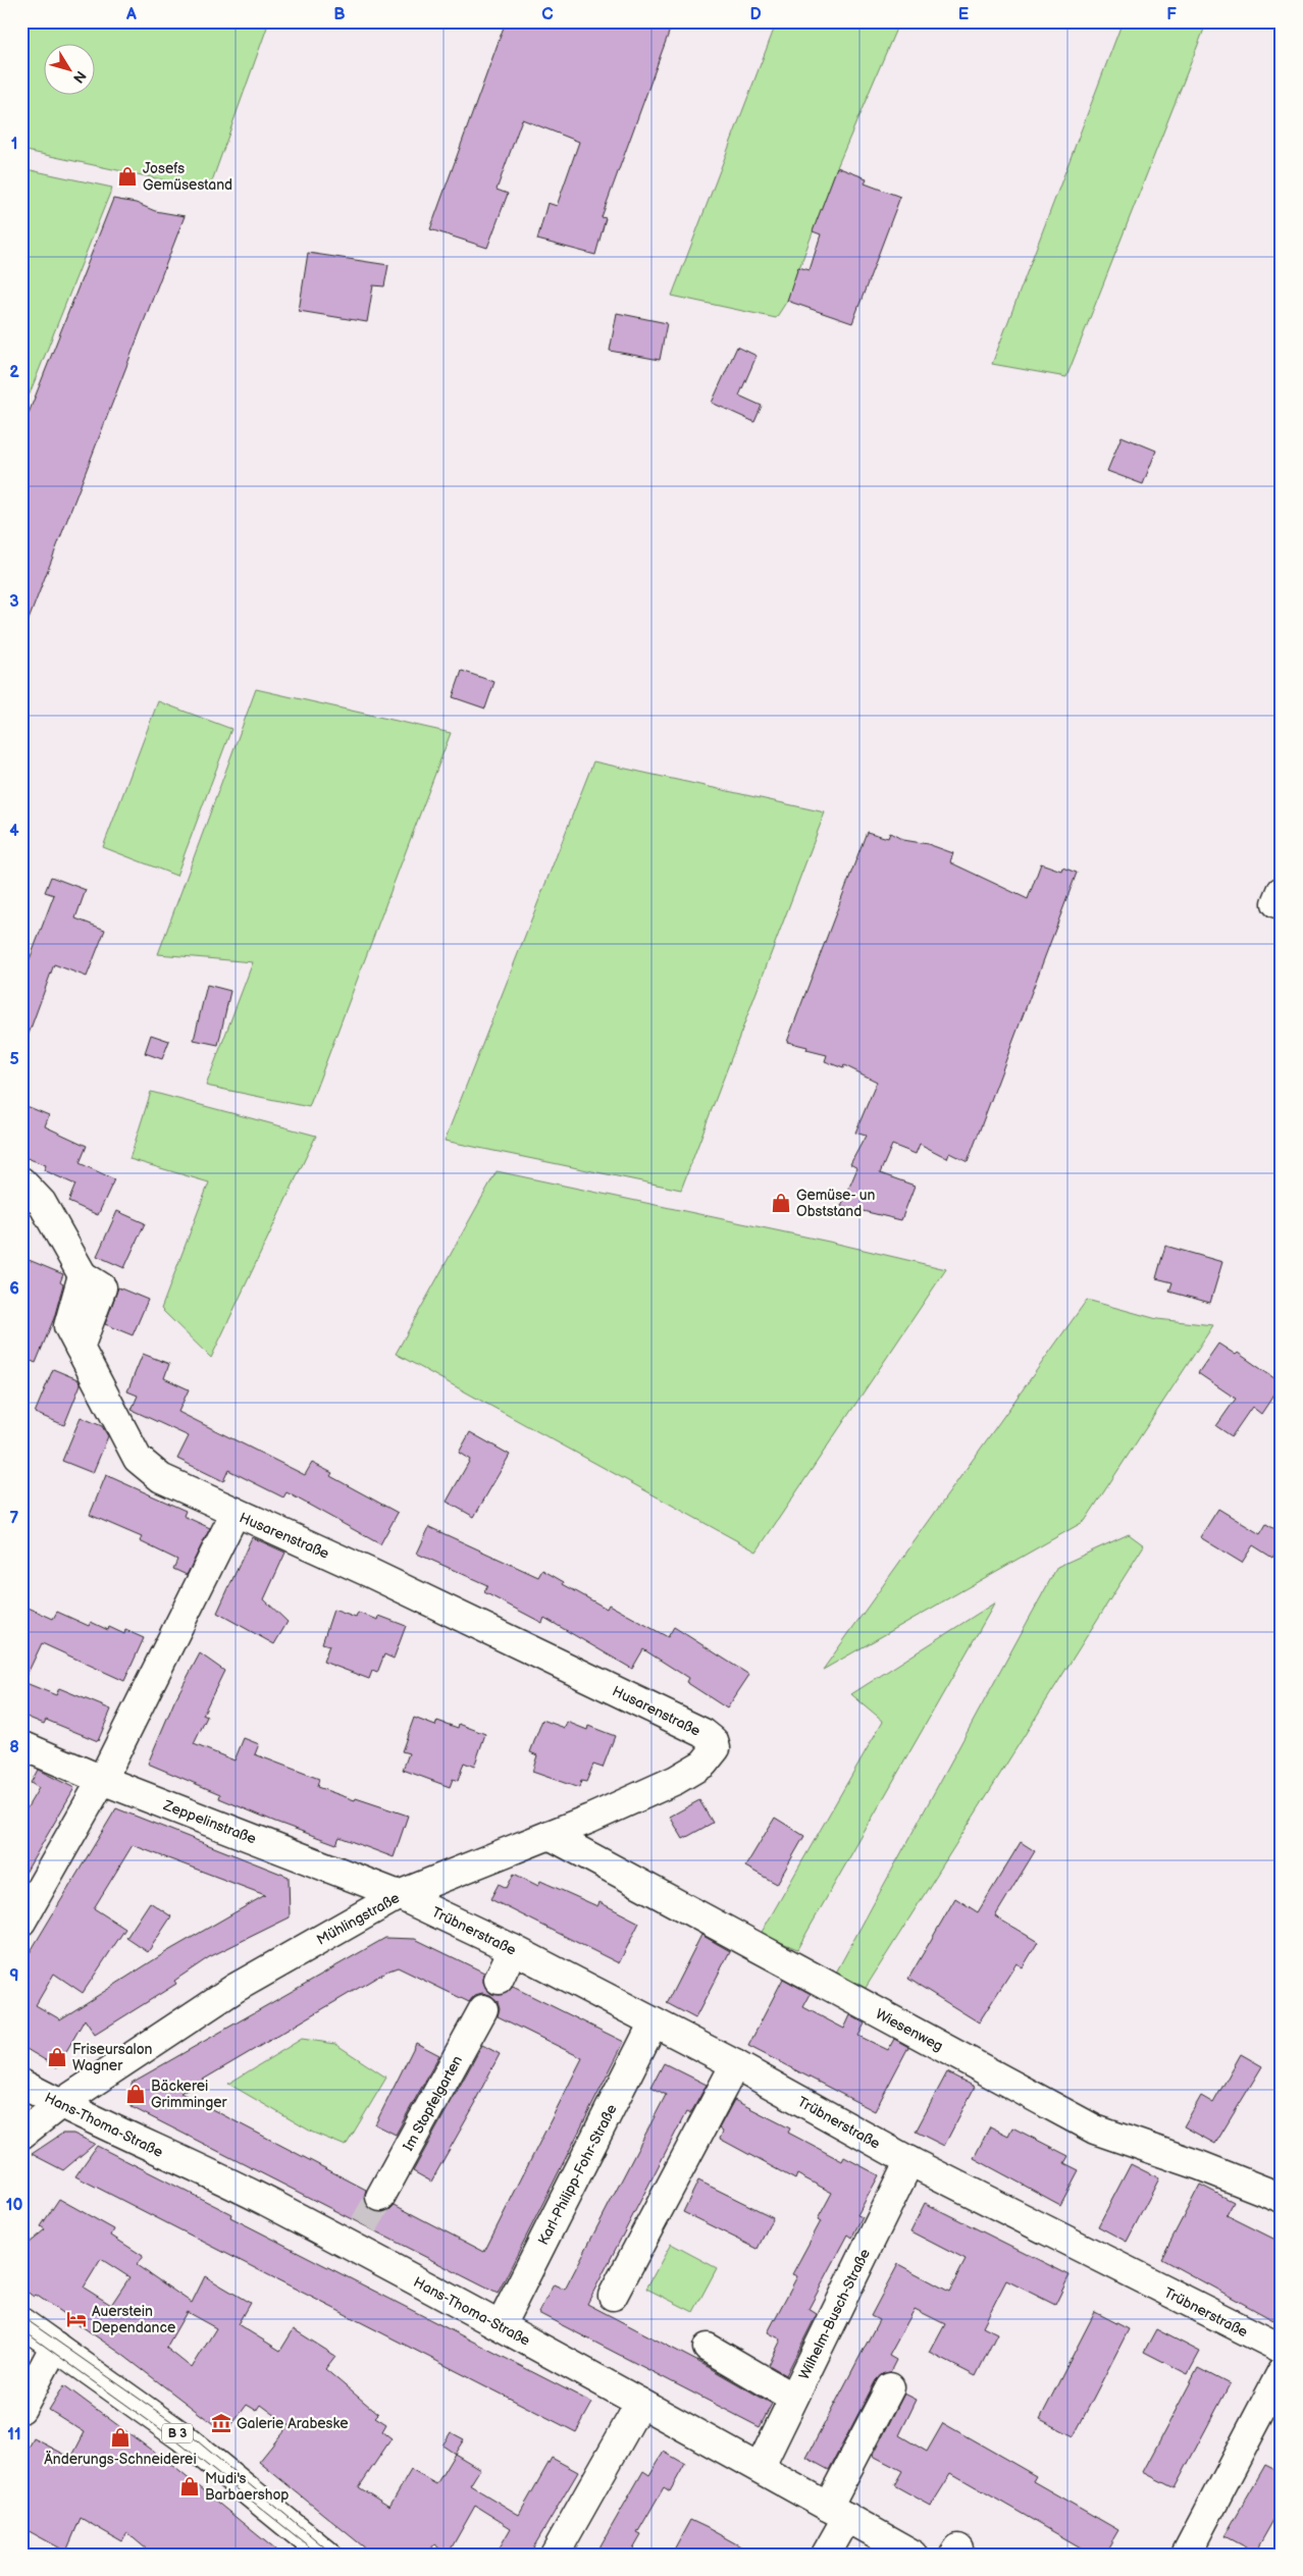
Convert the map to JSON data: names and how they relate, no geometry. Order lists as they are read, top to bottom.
{
  "streets": {
    "street": [
      "Husarenstraße",
      "Zeppelinstraße",
      "Mühlingstraße",
      "Trübnerstraße",
      "Wiesenweg",
      "Im Stopfelgarten",
      "Hans-Thoma-Straße",
      "Karl-Philipp-Fohr-Straße",
      "Wilhelm-Busch-Straße",
      "B 3"
    ]
  },
  "crossings": [
    ["Husarenstraße", "Zeppelinstraße"],
    ["Husarenstraße", "Mühlingstraße"],
    ["Zeppelinstraße", "Mühlingstraße"],
    ["Zeppelinstraße", "Trübnerstraße"],
    ["Mühlingstraße", "Trübnerstraße"],
    ["Mühlingstraße", "Wiesenweg"],
    ["Mühlingstraße", "Hans-Thoma-Straße"],
    ["Trübnerstraße", "Karl-Philipp-Fohr-Straße"],
    ["Trübnerstraße", "Wilhelm-Busch-Straße"],
    ["Hans-Thoma-Straße", "Karl-Philipp-Fohr-Straße"],
    ["Hans-Thoma-Straße", "Wilhelm-Busch-Straße"]
  ],
  "places": {
    "shop": [
      "Josefs Gemüsestand",
      "Gemüse- un Obststand",
      "Friseursalon Wagner",
      "Bäckerei Grimminger",
      "Änderungs-Schneiderei",
      "Mudi's Barbaershop"
    ],
    "hotel": ["Auerstein Dependance"],
    "museum": ["Galerie Arabeske"]
  },
  "north": "bottom right",
  "grid": {
    "columns": [
      "A",
      "B",
      "C",
      "D",
      "E",
      "F"
    ],
    "rows": [
      "1",
      "2",
      "3",
      "4",
      "5",
      "6",
      "7",
      "8",
      "9",
      "10",
      "11"
    ]
  }
}
